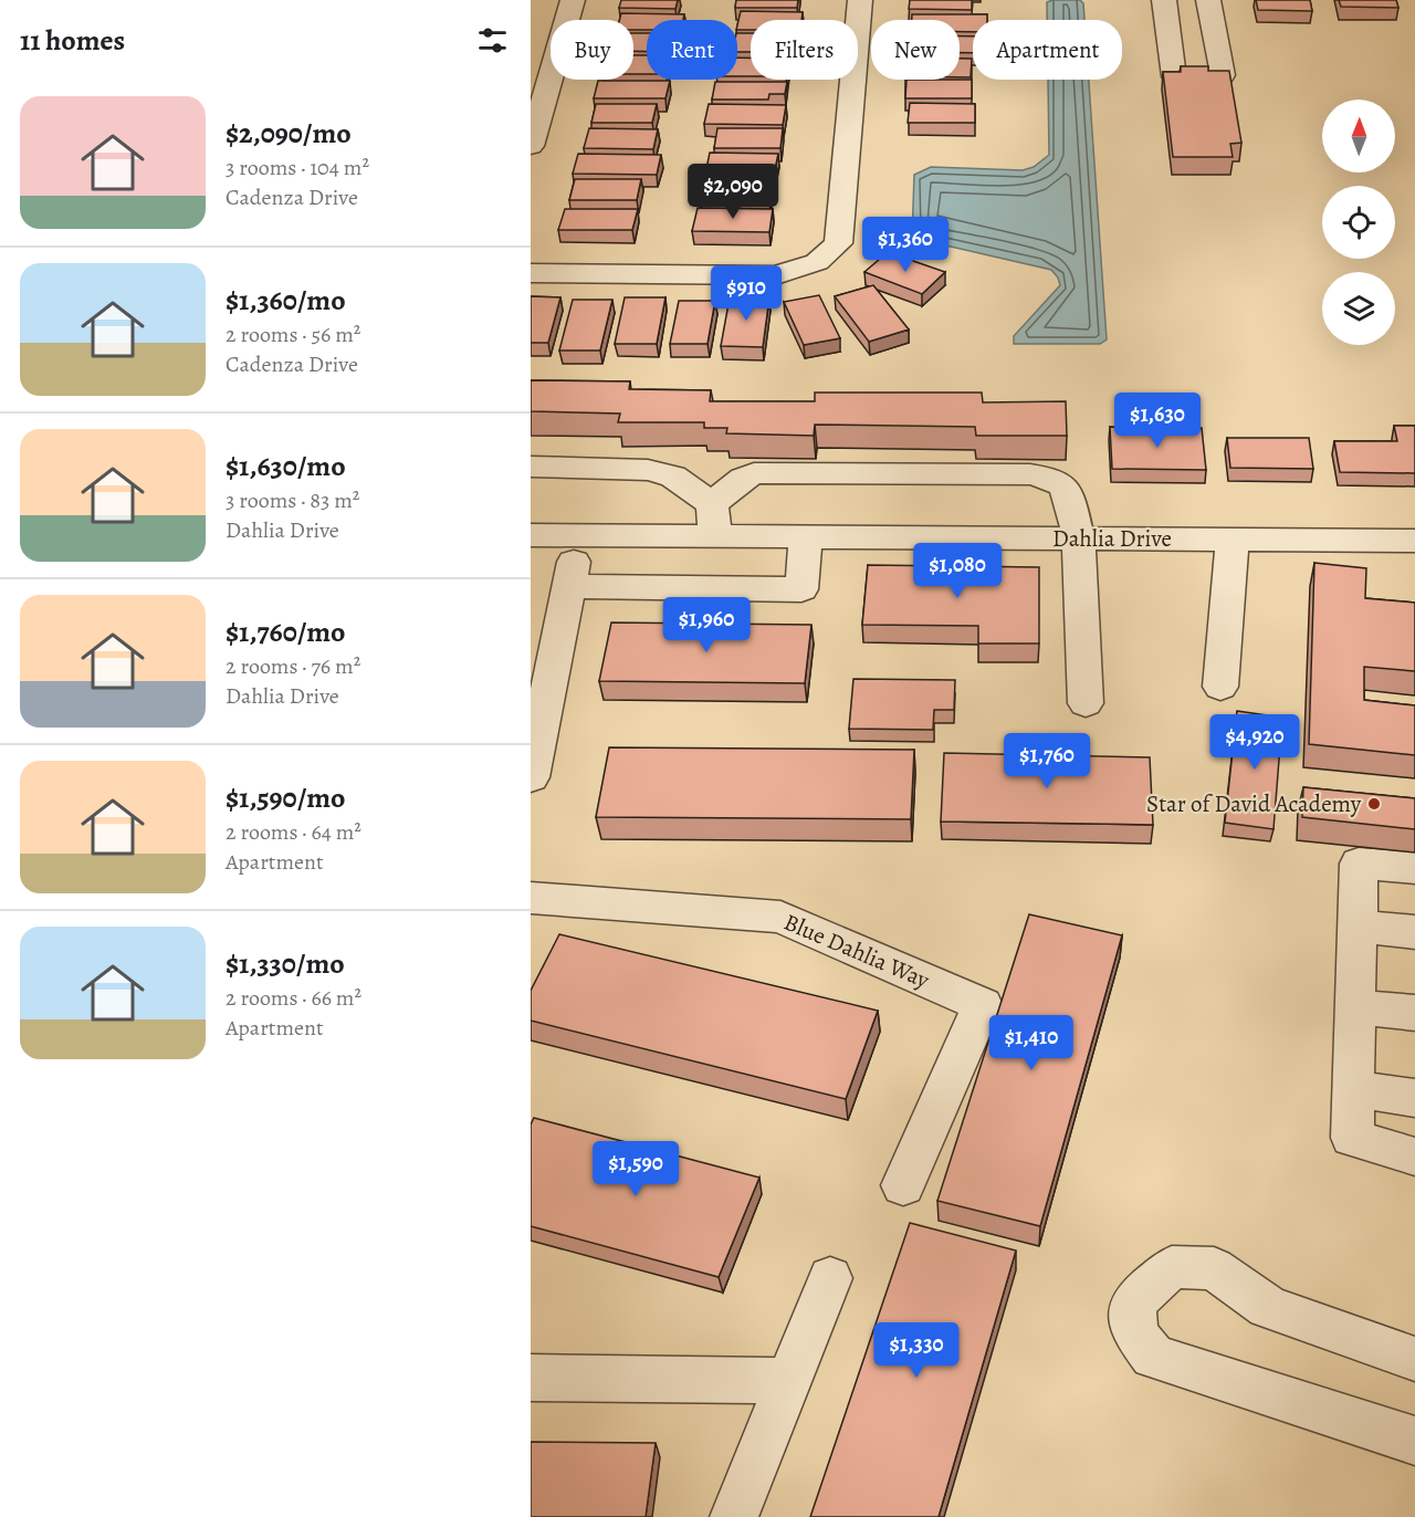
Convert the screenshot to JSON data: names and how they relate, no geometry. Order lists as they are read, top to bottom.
{
  "streets": {
    "street": ["Dahlia Drive", "Blue Dahlia Way"]
  },
  "places": ["Star of David Academy"],
  "north": "top",
  "page": {
    "heading": "11 homes",
    "chip": [
      "Buy",
      "Rent",
      "Filters",
      "New",
      "Apartment"
    ],
    "list": [
      {
        "name": "$2,090/mo",
        "note": "3 rooms · 104 m² · Cadenza Drive"
      },
      {
        "name": "$1,360/mo",
        "note": "2 rooms · 56 m² · Cadenza Drive"
      },
      {
        "name": "$1,630/mo",
        "note": "3 rooms · 83 m² · Dahlia Drive"
      },
      {
        "name": "$1,760/mo",
        "note": "2 rooms · 76 m² · Dahlia Drive"
      },
      {
        "name": "$1,590/mo",
        "note": "2 rooms · 64 m² · Apartment"
      },
      {
        "name": "$1,330/mo",
        "note": "2 rooms · 66 m² · Apartment"
      }
    ],
    "price": [
      "$2,090",
      "$1,360",
      "$910",
      "$1,630",
      "$1,080",
      "$1,960",
      "$4,920",
      "$1,760",
      "$1,410",
      "$1,590",
      "$1,330"
    ]
  }
}
